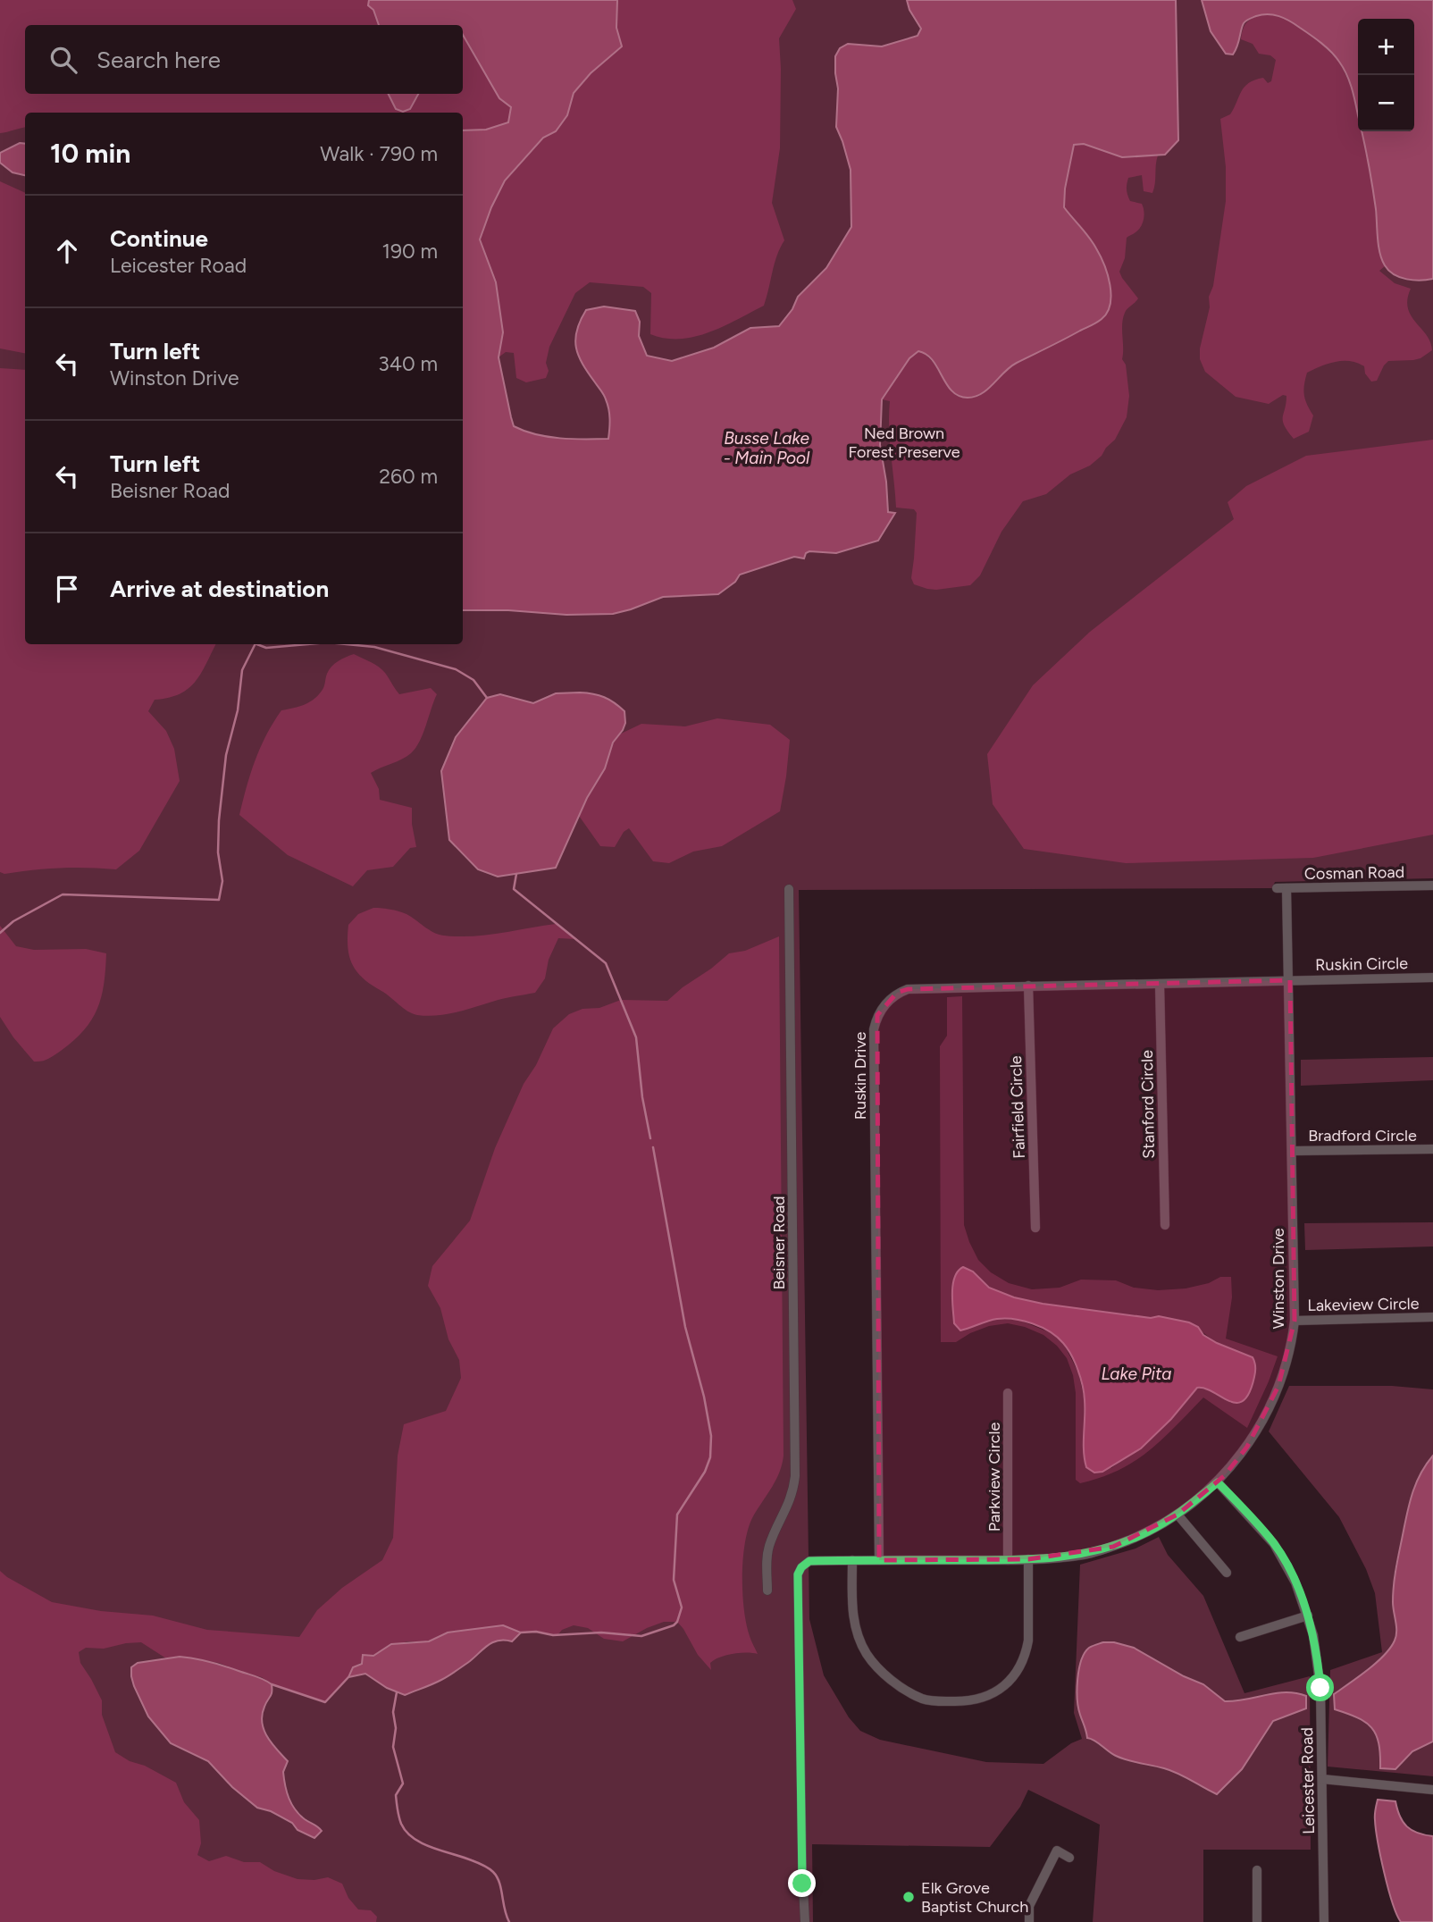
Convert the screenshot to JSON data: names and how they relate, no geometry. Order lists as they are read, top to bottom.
{
  "streets": {
    "street": [
      "Cosman Road",
      "Ruskin Circle",
      "Ruskin Drive",
      "Stanford Circle",
      "Fairfield Circle",
      "Bradford Circle",
      "Beisner Road",
      "Winston Drive",
      "Lakeview Circle",
      "Parkview Circle",
      "Leicester Road"
    ]
  },
  "crossings": [
    ["Cosman Road", "Winston Drive"],
    ["Ruskin Circle", "Ruskin Drive"],
    ["Ruskin Circle", "Winston Drive"],
    ["Ruskin Drive", "Stanford Circle"],
    ["Ruskin Drive", "Fairfield Circle"],
    ["Ruskin Drive", "Winston Drive"],
    ["Bradford Circle", "Winston Drive"],
    ["Winston Drive", "Lakeview Circle"],
    ["Winston Drive", "Parkview Circle"],
    ["Winston Drive", "Leicester Road"]
  ],
  "water": ["Busse Lake - Main Pool", "Lake Pita"],
  "parks": ["Ned Brown Forest Preserve"],
  "places": ["Elk Grove Baptist Church"],
  "page": {
    "map_buttons": ["+", "−"],
    "search": "Search here",
    "heading": ["10 min", "Walk · 790 m"],
    "list": [
      ["Continue", "Leicester Road", "190 m"],
      ["Turn left", "Winston Drive", "340 m"],
      ["Turn left", "Beisner Road", "260 m"],
      "Arrive at destination"
    ]
  }
}
